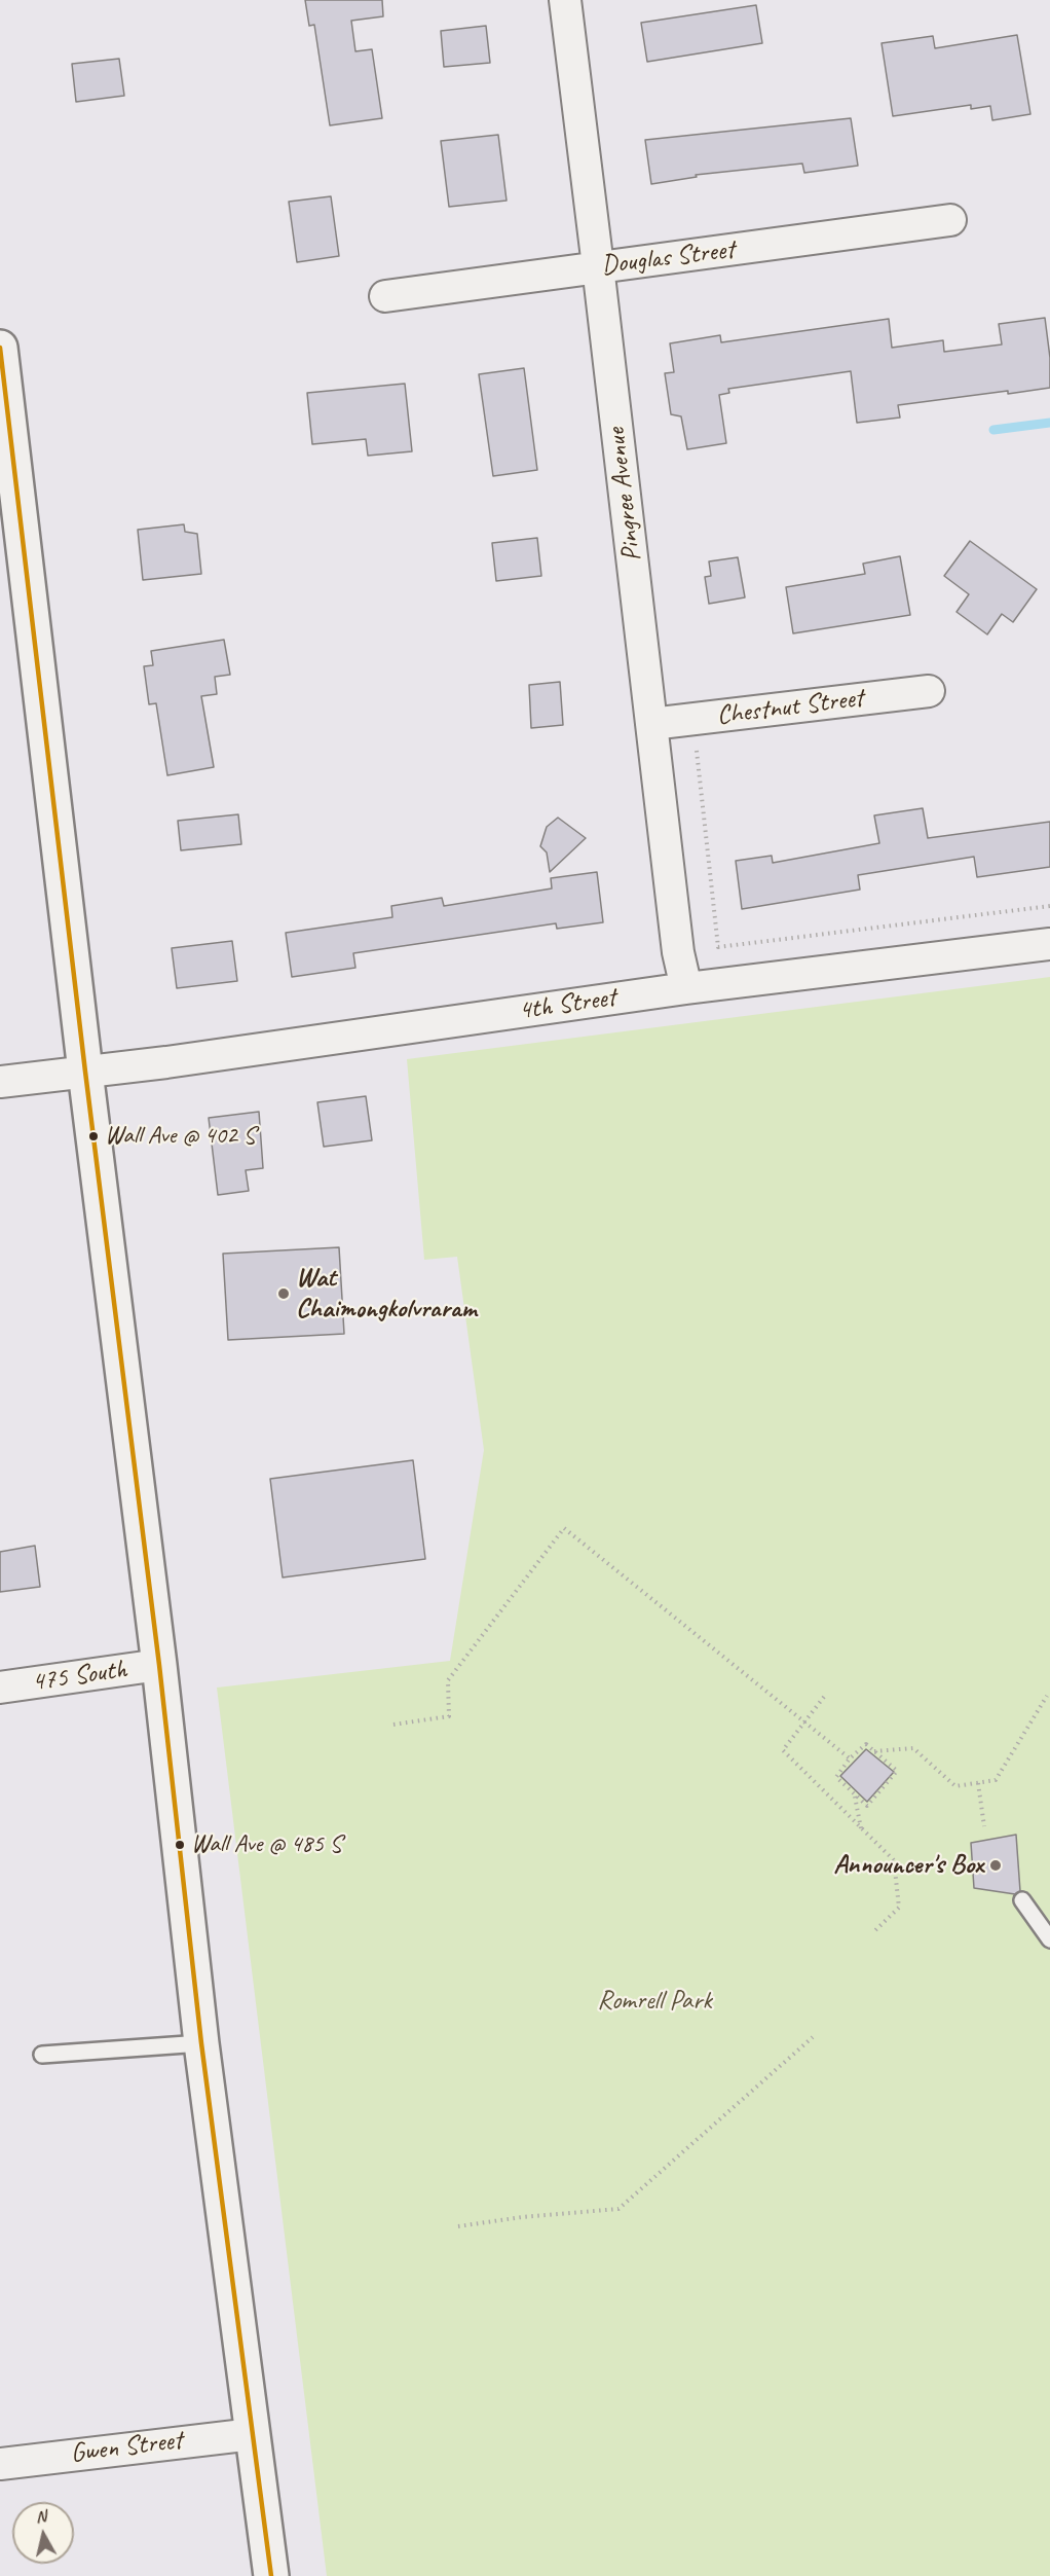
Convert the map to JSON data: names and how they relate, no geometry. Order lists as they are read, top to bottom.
{
  "streets": {
    "street": [
      "Douglas Street",
      "Pingree Avenue",
      "Chestnut Street",
      "4th Street",
      "475 South",
      "Gwen Street"
    ]
  },
  "crossings": [
    ["Douglas Street", "Pingree Avenue"],
    ["Pingree Avenue", "Chestnut Street"],
    ["Pingree Avenue", "4th Street"]
  ],
  "parks": ["Romrell Park"],
  "places": [
    "Wall Ave @ 402 S",
    "Wat Chaimongkolvraram",
    "Wall Ave @ 485 S",
    "Announcer's Box"
  ],
  "north": "top"
}
